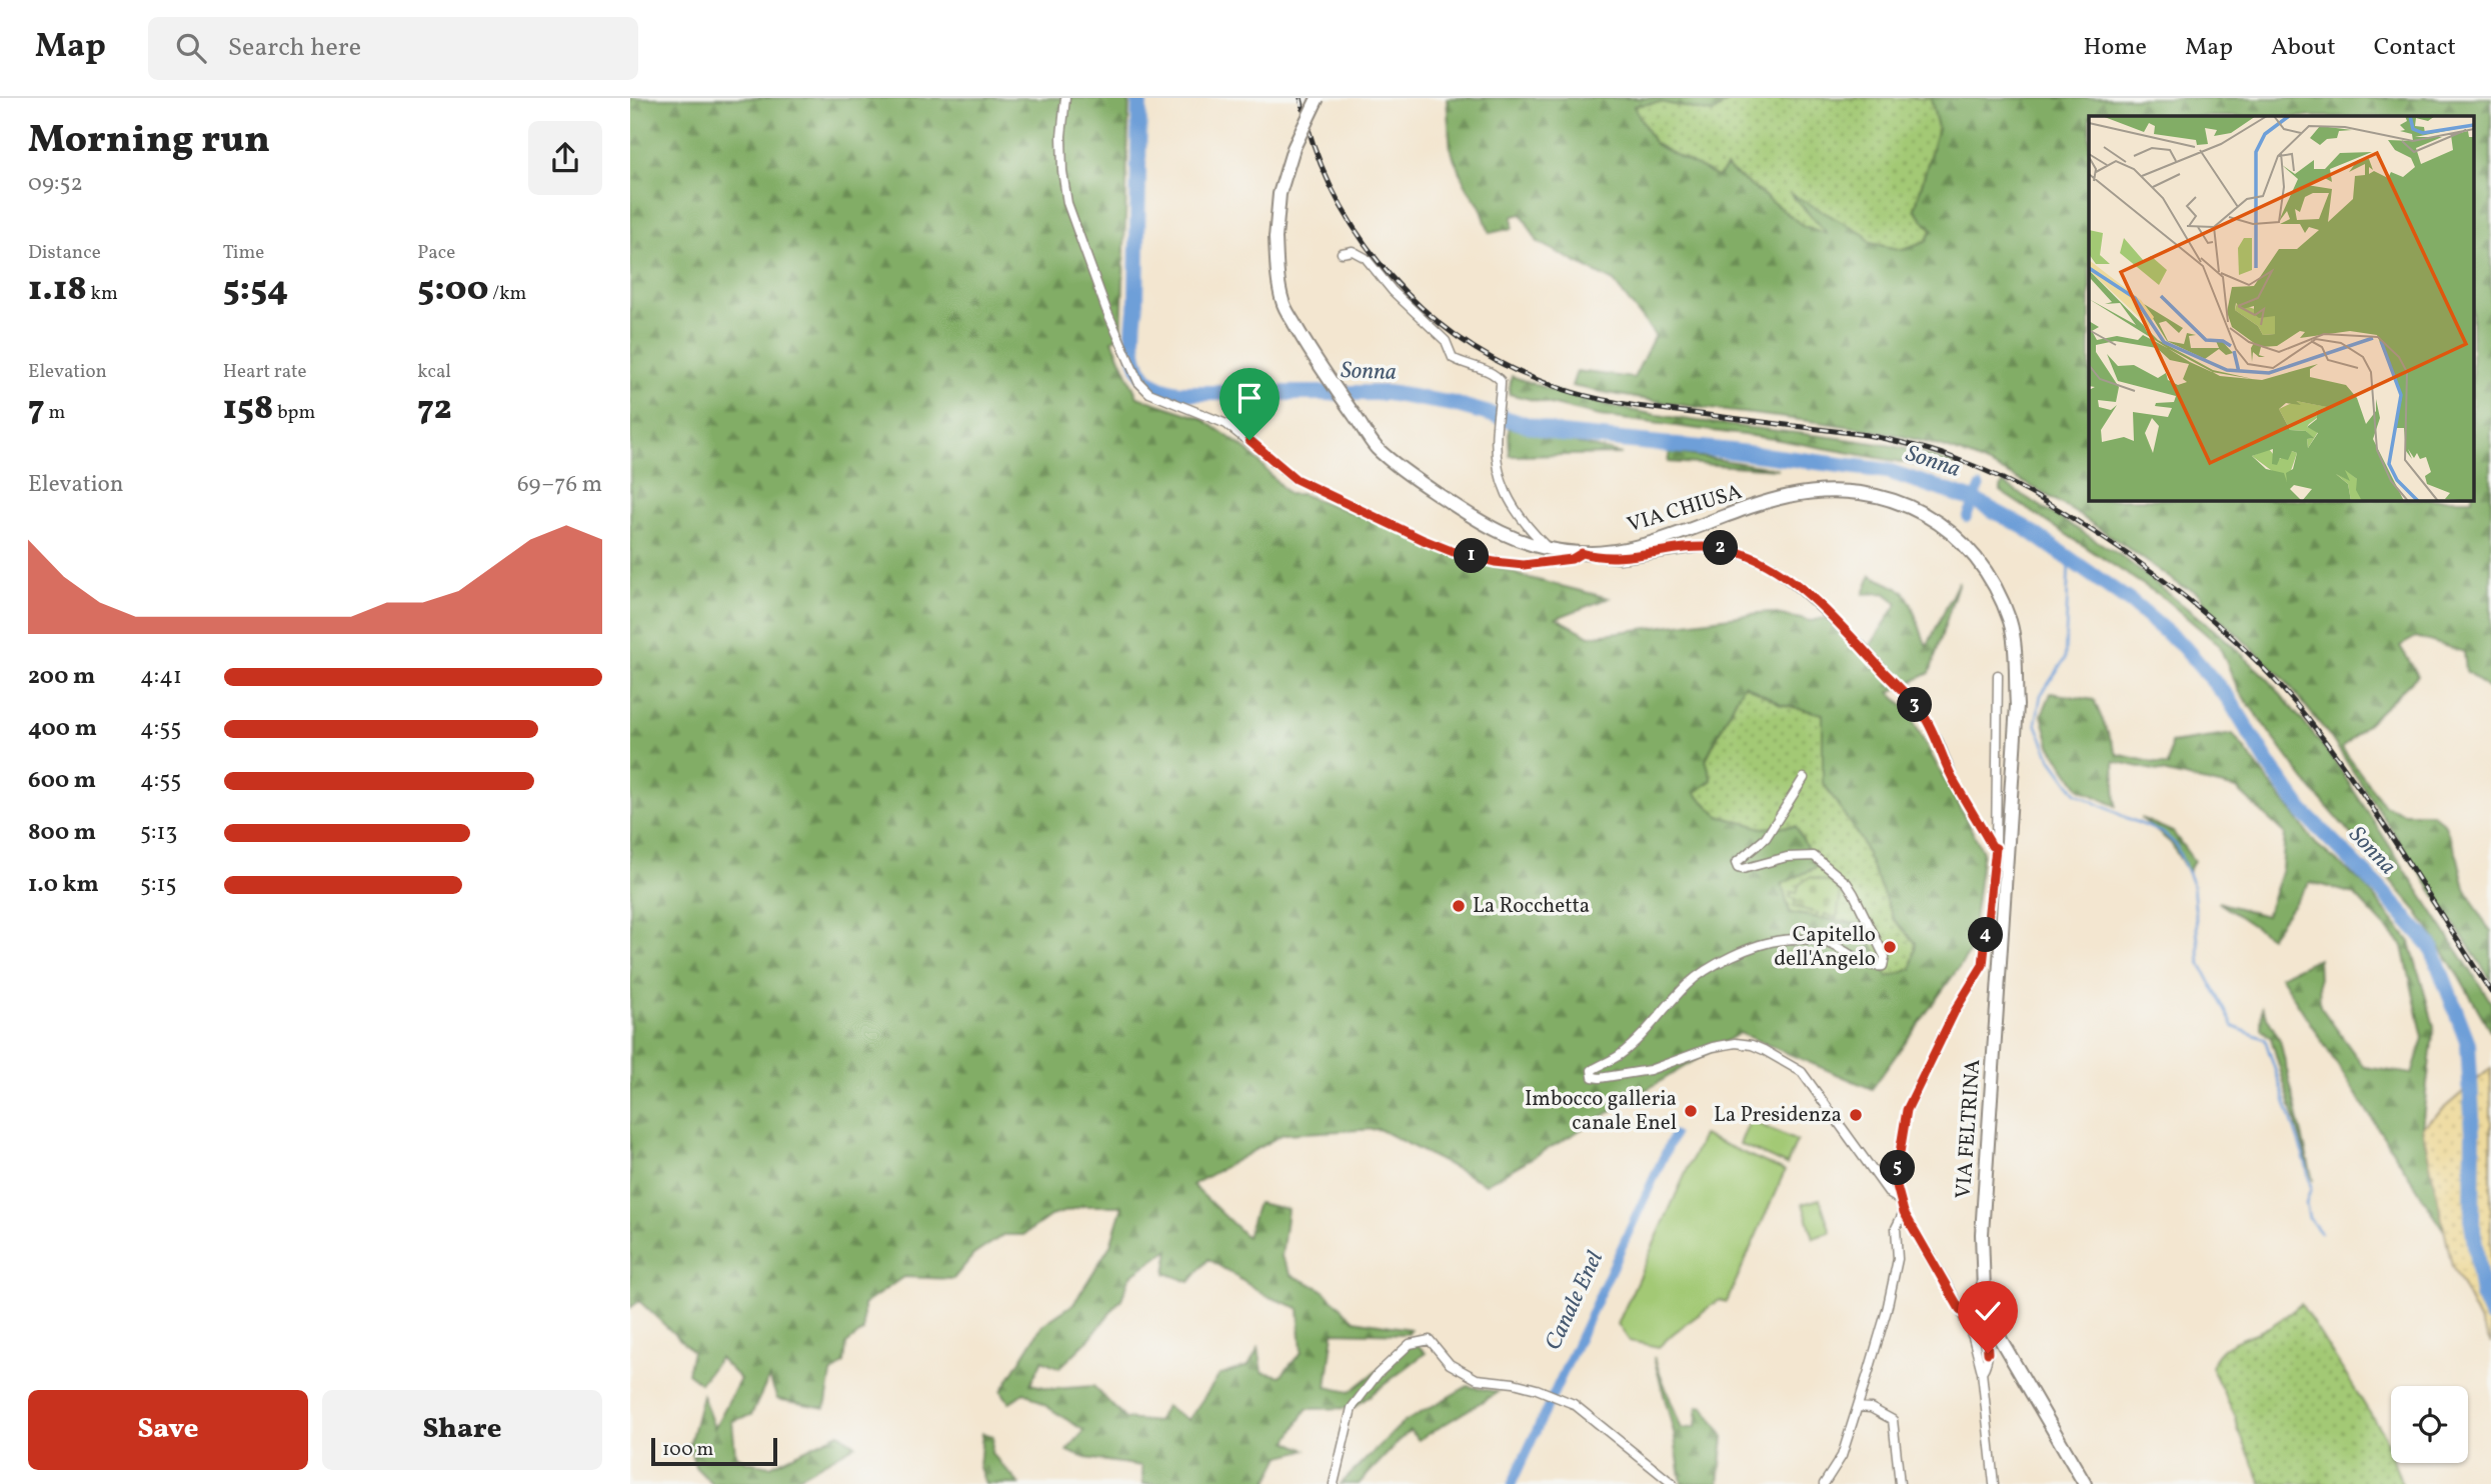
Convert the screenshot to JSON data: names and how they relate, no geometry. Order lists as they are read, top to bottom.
{
  "streets": {
    "main road": ["VIA CHIUSA", "VIA FELTRINA"]
  },
  "crossings": [
    ["VIA CHIUSA", "VIA FELTRINA"]
  ],
  "water": ["Sonna", "Canale Enel"],
  "places": [
    "La Rocchetta",
    "Capitello dell'Angelo",
    "Imbocco galleria canale Enel",
    "La Presidenza"
  ],
  "scale_bar": "100 m",
  "page": {
    "header": "Map",
    "search": "Search here",
    "nav": [
      "Home",
      "Map",
      "About",
      "Contact"
    ],
    "heading": ["Morning run", "09:52"],
    "stats": [
      ["Distance", "1.18 km"],
      ["Time", "5:54"],
      ["Pace", "5:00 /km"],
      ["Elevation", "7 m"],
      ["Heart rate", "158 bpm"],
      ["kcal", "72"]
    ],
    "chart": ["Elevation", "69–76 m"],
    "pins": [
      "2",
      "1",
      "3",
      "4",
      "5"
    ],
    "list": [
      {
        "name": "200 m",
        "note": "4:41"
      },
      {
        "name": "400 m",
        "note": "4:55"
      },
      {
        "name": "600 m",
        "note": "4:55"
      },
      {
        "name": "800 m",
        "note": "5:13"
      },
      {
        "name": "1.0 km",
        "note": "5:15"
      }
    ],
    "buttons": ["Save", "Share"],
    "scale": "100 m"
  }
}
